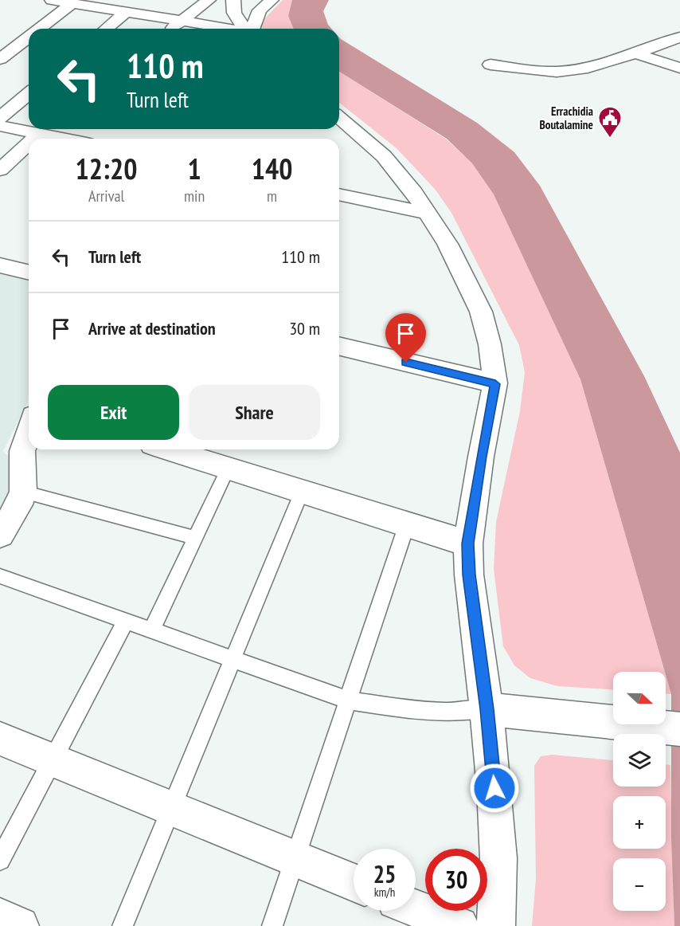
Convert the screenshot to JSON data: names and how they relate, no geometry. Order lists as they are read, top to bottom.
{
  "places": {
    "public building": ["Errachidia Boutalamine"]
  },
  "north": "right",
  "page": {
    "turn": ["110 m", "Turn left"],
    "eta": [
      "12:20",
      "Arrival",
      "1",
      "min",
      "140",
      "m"
    ],
    "list": [
      {
        "name": "Turn left",
        "value": "110 m"
      },
      {
        "name": "Arrive at destination",
        "value": "30 m"
      }
    ],
    "buttons": ["Exit", "Share"],
    "map_buttons": ["+", "−"],
    "speed": "25 km/h",
    "limit": "30"
  }
}
